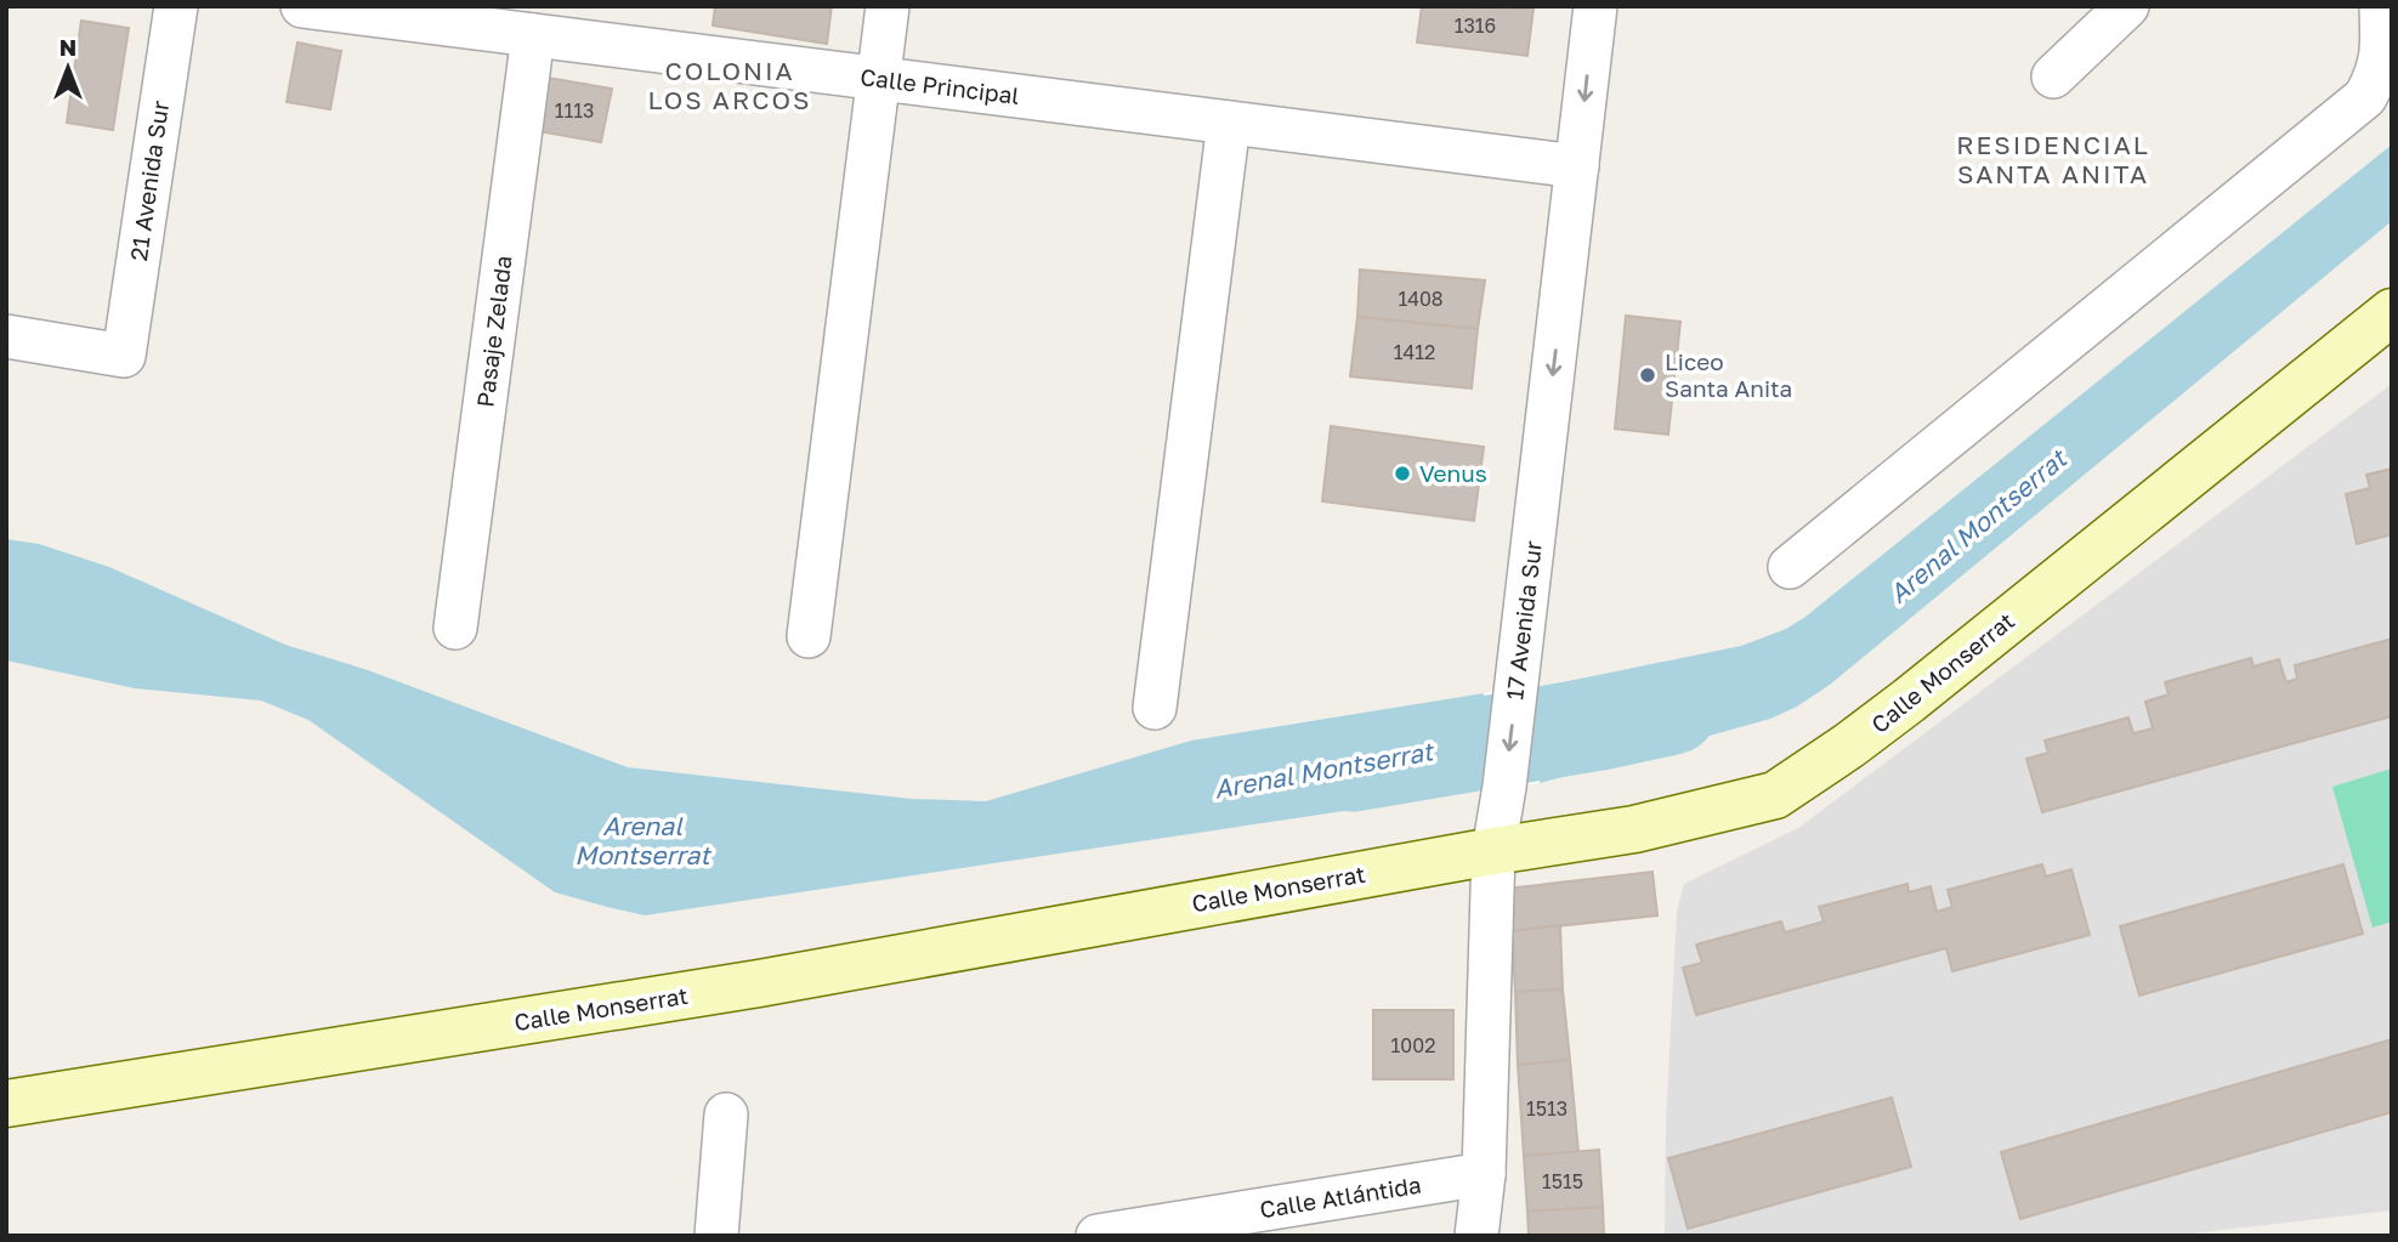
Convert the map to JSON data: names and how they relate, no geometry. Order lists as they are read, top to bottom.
{
  "streets": {
    "street": [
      "Calle Principal",
      "21 Avenida Sur",
      "Pasaje Zelada",
      "17 Avenida Sur",
      "Calle Monserrat",
      "Calle Atlántida"
    ]
  },
  "crossings": [
    ["Calle Principal", "Pasaje Zelada"],
    ["Calle Principal", "17 Avenida Sur"],
    ["17 Avenida Sur", "Calle Monserrat"],
    ["17 Avenida Sur", "Calle Atlántida"]
  ],
  "districts": ["COLONIA LOS ARCOS", "RESIDENCIAL SANTA ANITA"],
  "water": ["Arenal Montserrat"],
  "places": ["Liceo Santa Anita", "Venus"],
  "house_numbers": [
    "1316",
    "1113",
    "1408",
    "1412",
    "1002",
    "1513",
    "1515"
  ],
  "north": "top"
}
